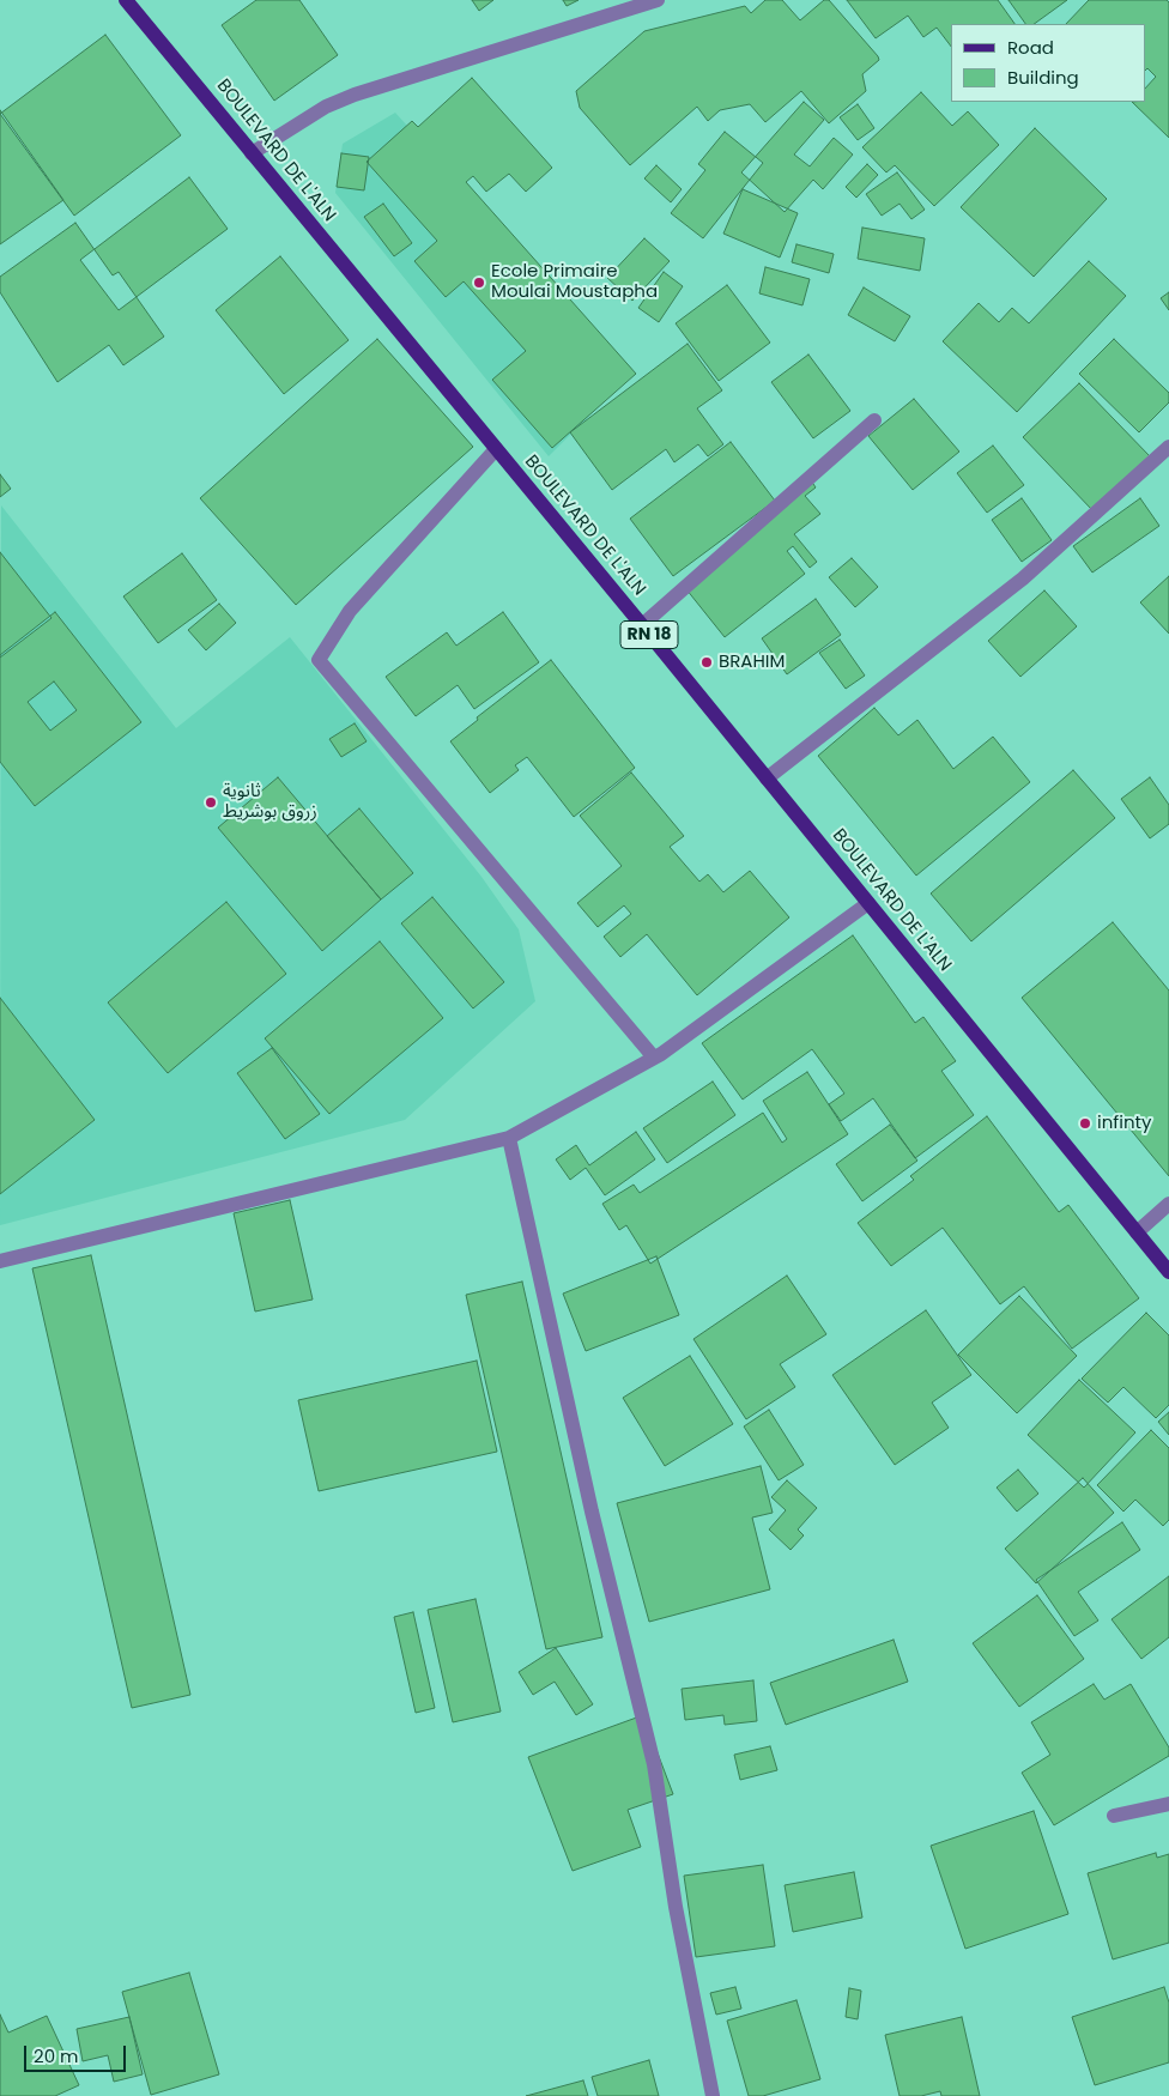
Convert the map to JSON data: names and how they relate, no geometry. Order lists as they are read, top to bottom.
{
  "streets": {
    "main road": ["BOULEVARD DE L'ALN", "RN 18"]
  },
  "places": [
    "Ecole Primaire Moulai Moustapha",
    "BRAHIM",
    "ثانوية زروق بوشريط",
    "infinty"
  ],
  "legend": ["Road", "Building"],
  "scale_bar": "20 m"
}
